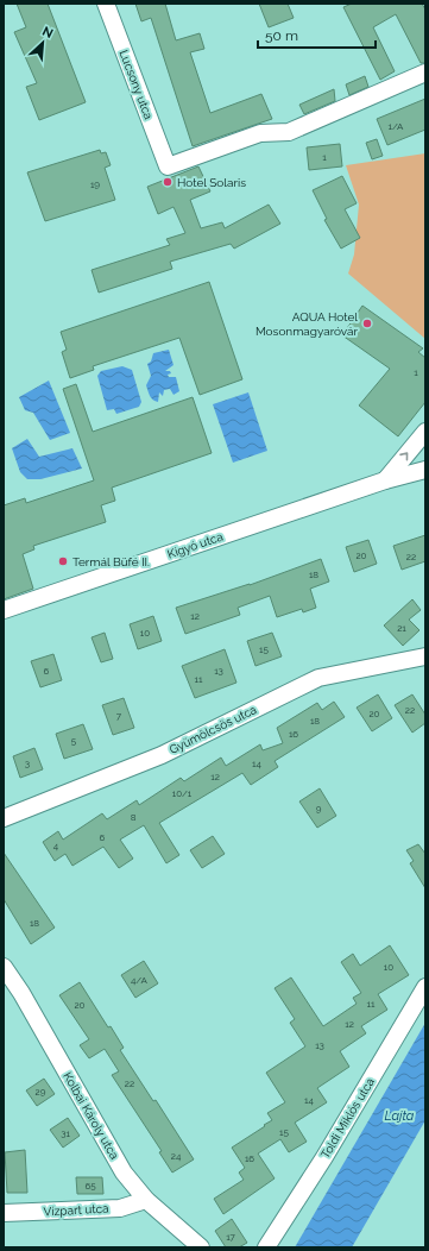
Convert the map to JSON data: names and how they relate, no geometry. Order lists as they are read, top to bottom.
{
  "streets": {
    "street": [
      "Lucsony utca",
      "Kígyó utca",
      "Gyümölcsös utca",
      "Kolbai Károly utca",
      "Toldi Miklós utca",
      "Vízpart utca"
    ]
  },
  "crossings": [
    ["Kolbai Károly utca", "Vízpart utca"]
  ],
  "water": ["Lajta"],
  "places": ["Hotel Solaris", "AQUA Hotel Mosonmagyaróvár", "Termál Büfé II."],
  "house_numbers": [
    "1/A",
    "1",
    "19",
    "1",
    "20",
    "22",
    "18",
    "12",
    "21",
    "10",
    "15",
    "6",
    "13",
    "11",
    "22",
    "20",
    "7",
    "18",
    "16",
    "5",
    "3",
    "14",
    "12",
    "10/1",
    "9",
    "8",
    "6",
    "4",
    "18",
    "10",
    "4/A",
    "11",
    "20",
    "12",
    "13",
    "22",
    "29",
    "14",
    "15",
    "31",
    "24",
    "16",
    "65",
    "17"
  ],
  "scale_bar": "50 m",
  "north": "top right"
}
